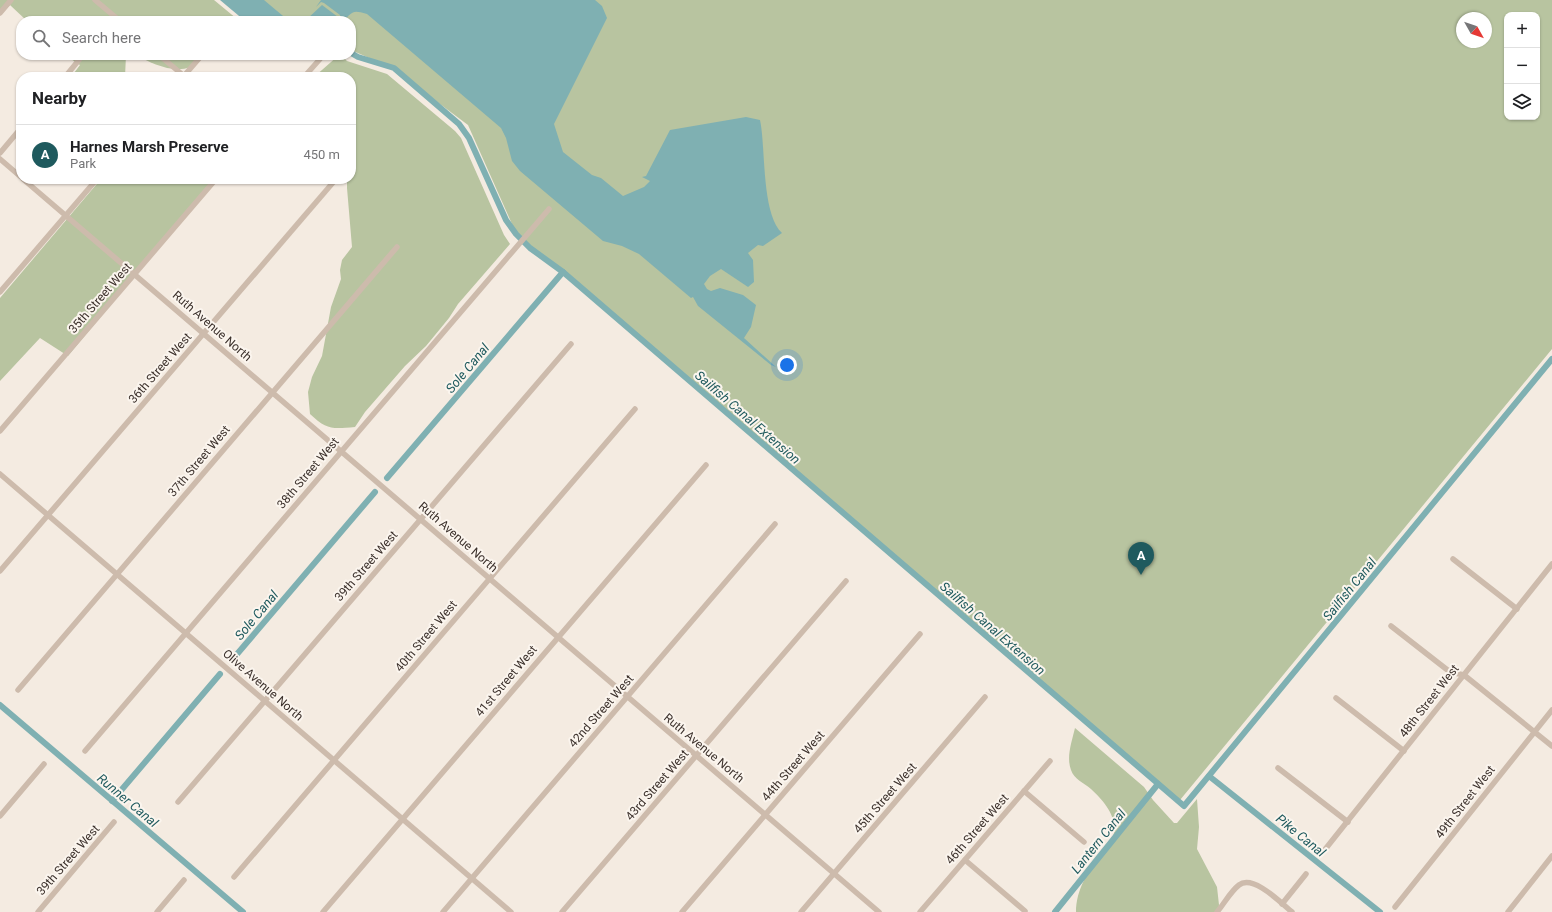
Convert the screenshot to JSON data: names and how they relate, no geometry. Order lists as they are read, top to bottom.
{
  "streets": {
    "street": [
      "35th Street West",
      "Ruth Avenue North",
      "36th Street West",
      "37th Street West",
      "38th Street West",
      "39th Street West",
      "40th Street West",
      "41st Street West",
      "Olive Avenue North",
      "48th Street West",
      "42nd Street West",
      "44th Street West",
      "43rd Street West",
      "45th Street West",
      "49th Street West",
      "46th Street West"
    ]
  },
  "crossings": [
    ["35th Street West", "Ruth Avenue North"],
    ["Ruth Avenue North", "36th Street West"],
    ["Ruth Avenue North", "37th Street West"],
    ["Ruth Avenue North", "38th Street West"],
    ["Ruth Avenue North", "39th Street West"],
    ["Ruth Avenue North", "40th Street West"],
    ["Ruth Avenue North", "41st Street West"],
    ["Ruth Avenue North", "42nd Street West"],
    ["Ruth Avenue North", "44th Street West"],
    ["Ruth Avenue North", "43rd Street West"],
    ["Ruth Avenue North", "45th Street West"],
    ["36th Street West", "Olive Avenue North"],
    ["37th Street West", "Olive Avenue North"],
    ["38th Street West", "Olive Avenue North"],
    ["39th Street West", "Olive Avenue North"],
    ["40th Street West", "Olive Avenue North"],
    ["41st Street West", "Olive Avenue North"],
    ["Olive Avenue North", "42nd Street West"]
  ],
  "water": [
    "Sole Canal",
    "Sailfish Canal Extension",
    "Sailfish Canal",
    "Runner Canal",
    "Pike Canal",
    "Lantern Canal"
  ],
  "north": "bottom right",
  "page": {
    "map_buttons": ["+", "−"],
    "search": "Search here",
    "heading": "Nearby",
    "list": [
      {
        "mark": "A",
        "name": "Harnes Marsh Preserve",
        "note": "Park",
        "value": "450 m"
      }
    ],
    "pins": "A"
  }
}
